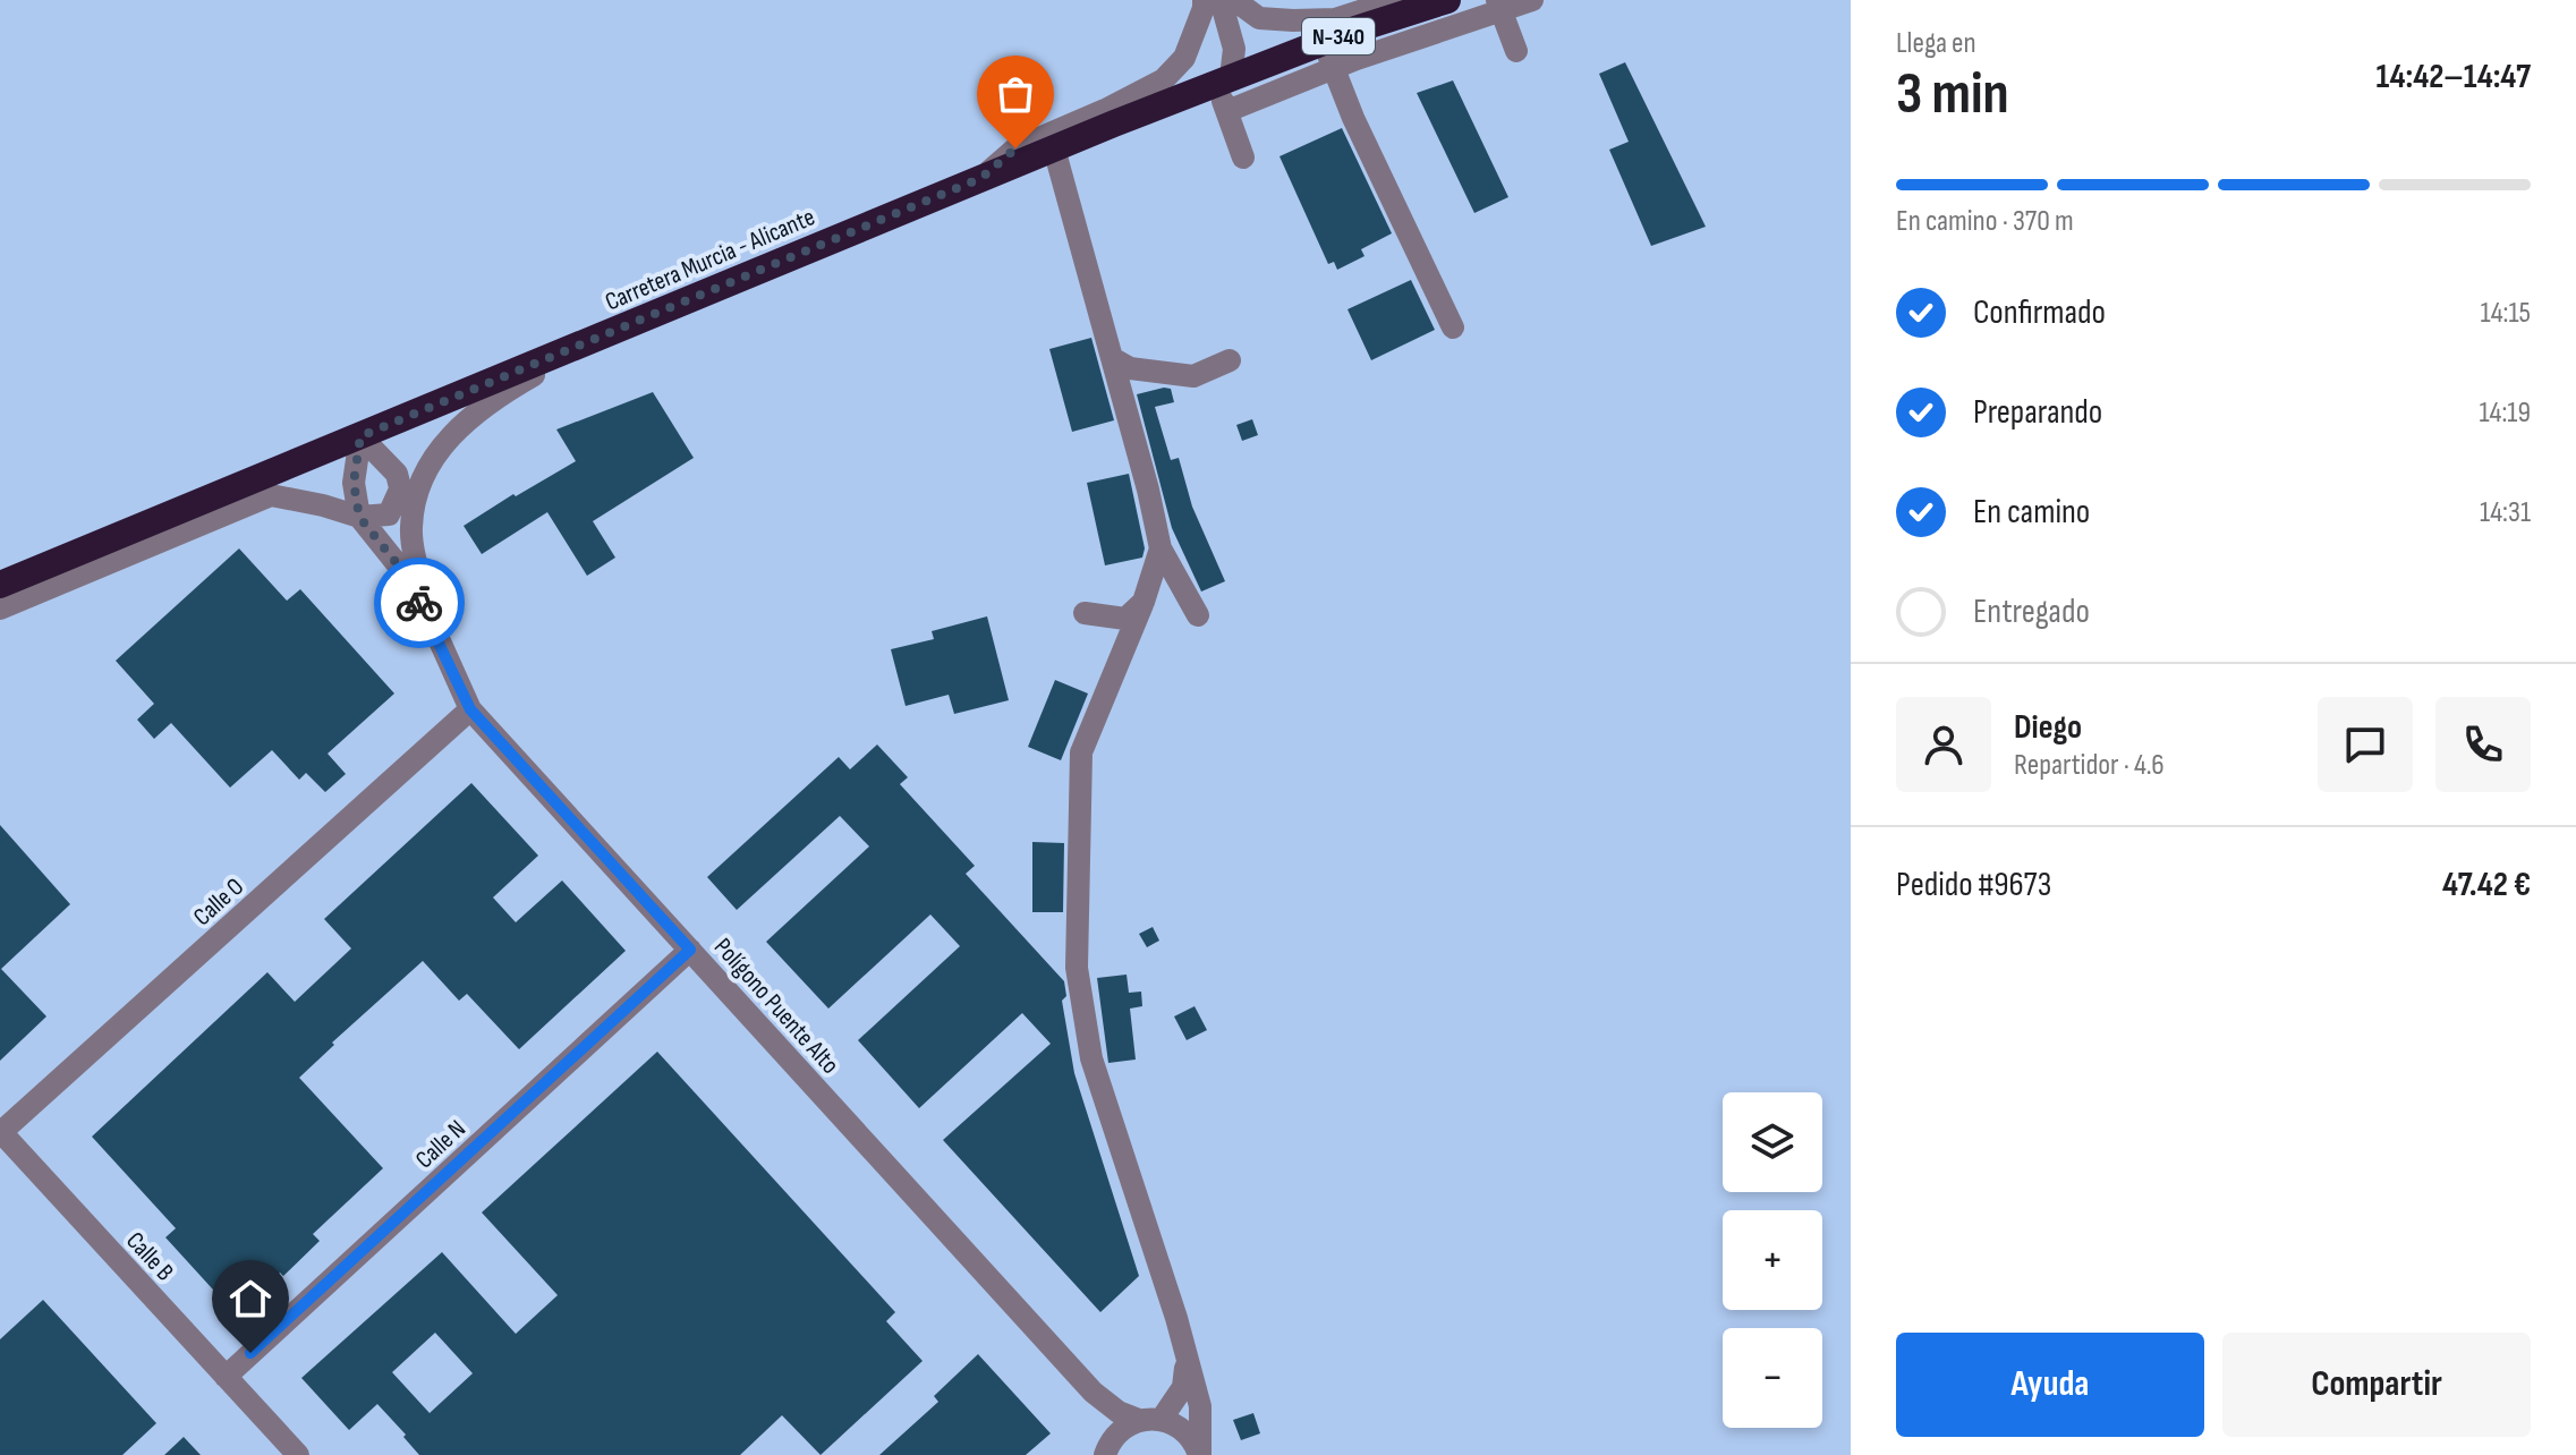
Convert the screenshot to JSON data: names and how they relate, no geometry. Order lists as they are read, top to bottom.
{
  "streets": {
    "highway": ["N-340", "Carretera Murcia - Alicante"],
    "street": [
      "Calle O",
      "Polígono Puente Alto",
      "Calle N",
      "Calle B"
    ]
  },
  "crossings": [
    ["Calle O", "Polígono Puente Alto"],
    ["Calle O", "Calle B"],
    ["Polígono Puente Alto", "Calle N"],
    ["Calle N", "Calle B"]
  ],
  "page": {
    "heading": ["3 min", "Llega en", "14:42–14:47"],
    "panel": [
      "Diego",
      "Repartidor · 4.6",
      "Pedido #9673",
      "47.42 €"
    ],
    "bar": "En camino · 370 m",
    "list": [
      ["Confirmado", "14:15"],
      ["Preparando", "14:19"],
      ["En camino", "14:31"],
      "Entregado"
    ],
    "map_buttons": ["+", "−"],
    "buttons": ["Ayuda", "Compartir"]
  }
}
